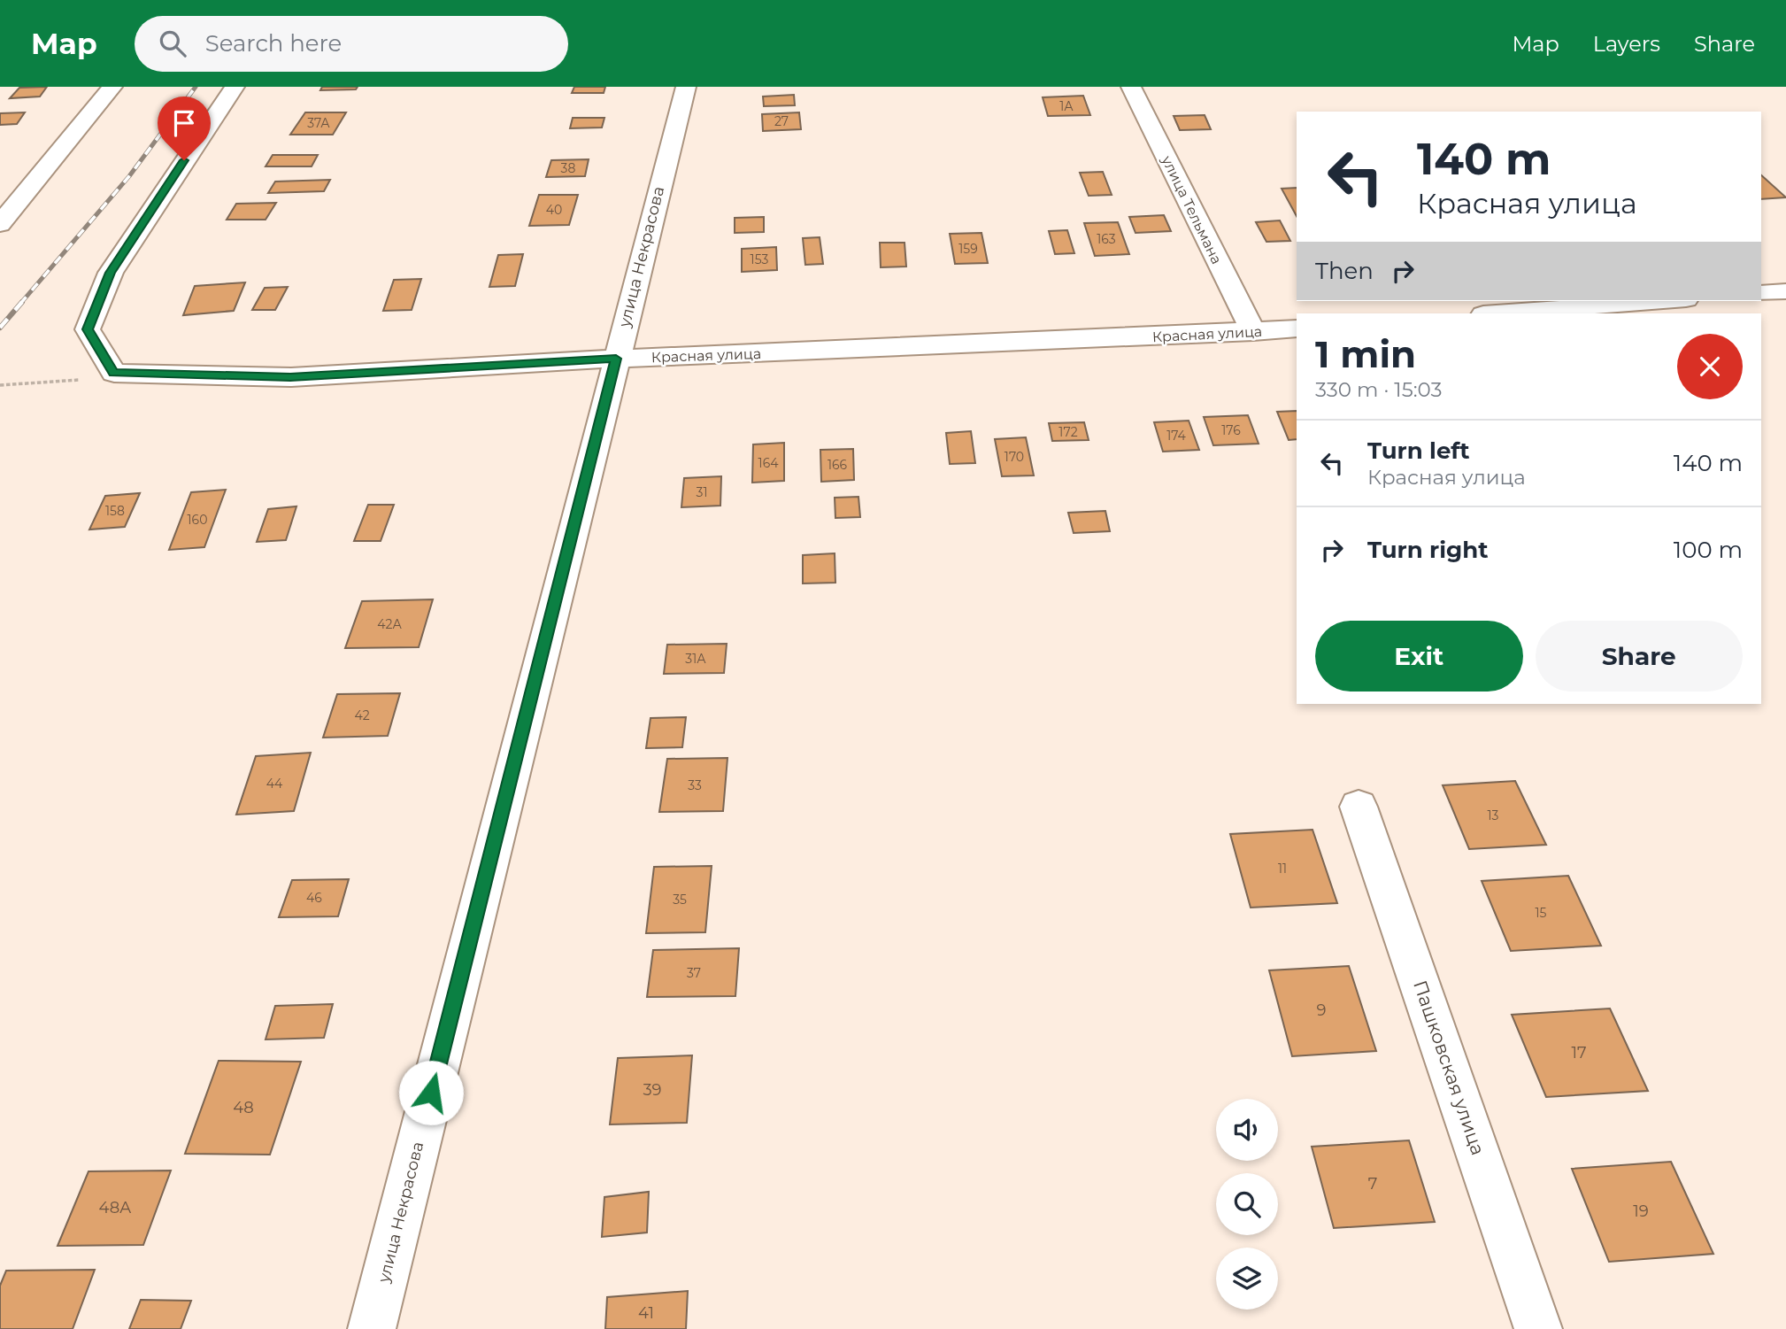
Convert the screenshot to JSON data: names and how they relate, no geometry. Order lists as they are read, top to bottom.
{
  "streets": {
    "street": [
      "улица Тельмана",
      "улица Некрасова",
      "Красная улица",
      "Пашковская улица"
    ]
  },
  "crossings": [
    ["улица Тельмана", "Красная улица"],
    ["улица Некрасова", "Красная улица"]
  ],
  "house_numbers": [
    "1А",
    "27",
    "37А",
    "38",
    "40",
    "163",
    "159",
    "153",
    "176",
    "172",
    "174",
    "170",
    "164",
    "166",
    "31",
    "158",
    "160",
    "42А",
    "31А",
    "42",
    "44",
    "33",
    "13",
    "11",
    "46",
    "35",
    "15",
    "37",
    "9",
    "17",
    "39",
    "48",
    "7",
    "48А",
    "19",
    "41"
  ],
  "page": {
    "header": "Map",
    "search": "Search here",
    "nav": ["Map", "Layers", "Share"],
    "turn": ["140 m", "Красная улица"],
    "then": "Then",
    "heading": ["1 min", "330 m · 15:03"],
    "list": [
      {
        "name": "Turn left",
        "note": "Красная улица",
        "value": "140 m"
      },
      {
        "name": "Turn right",
        "value": "100 m"
      }
    ],
    "buttons": ["Exit", "Share"]
  }
}
